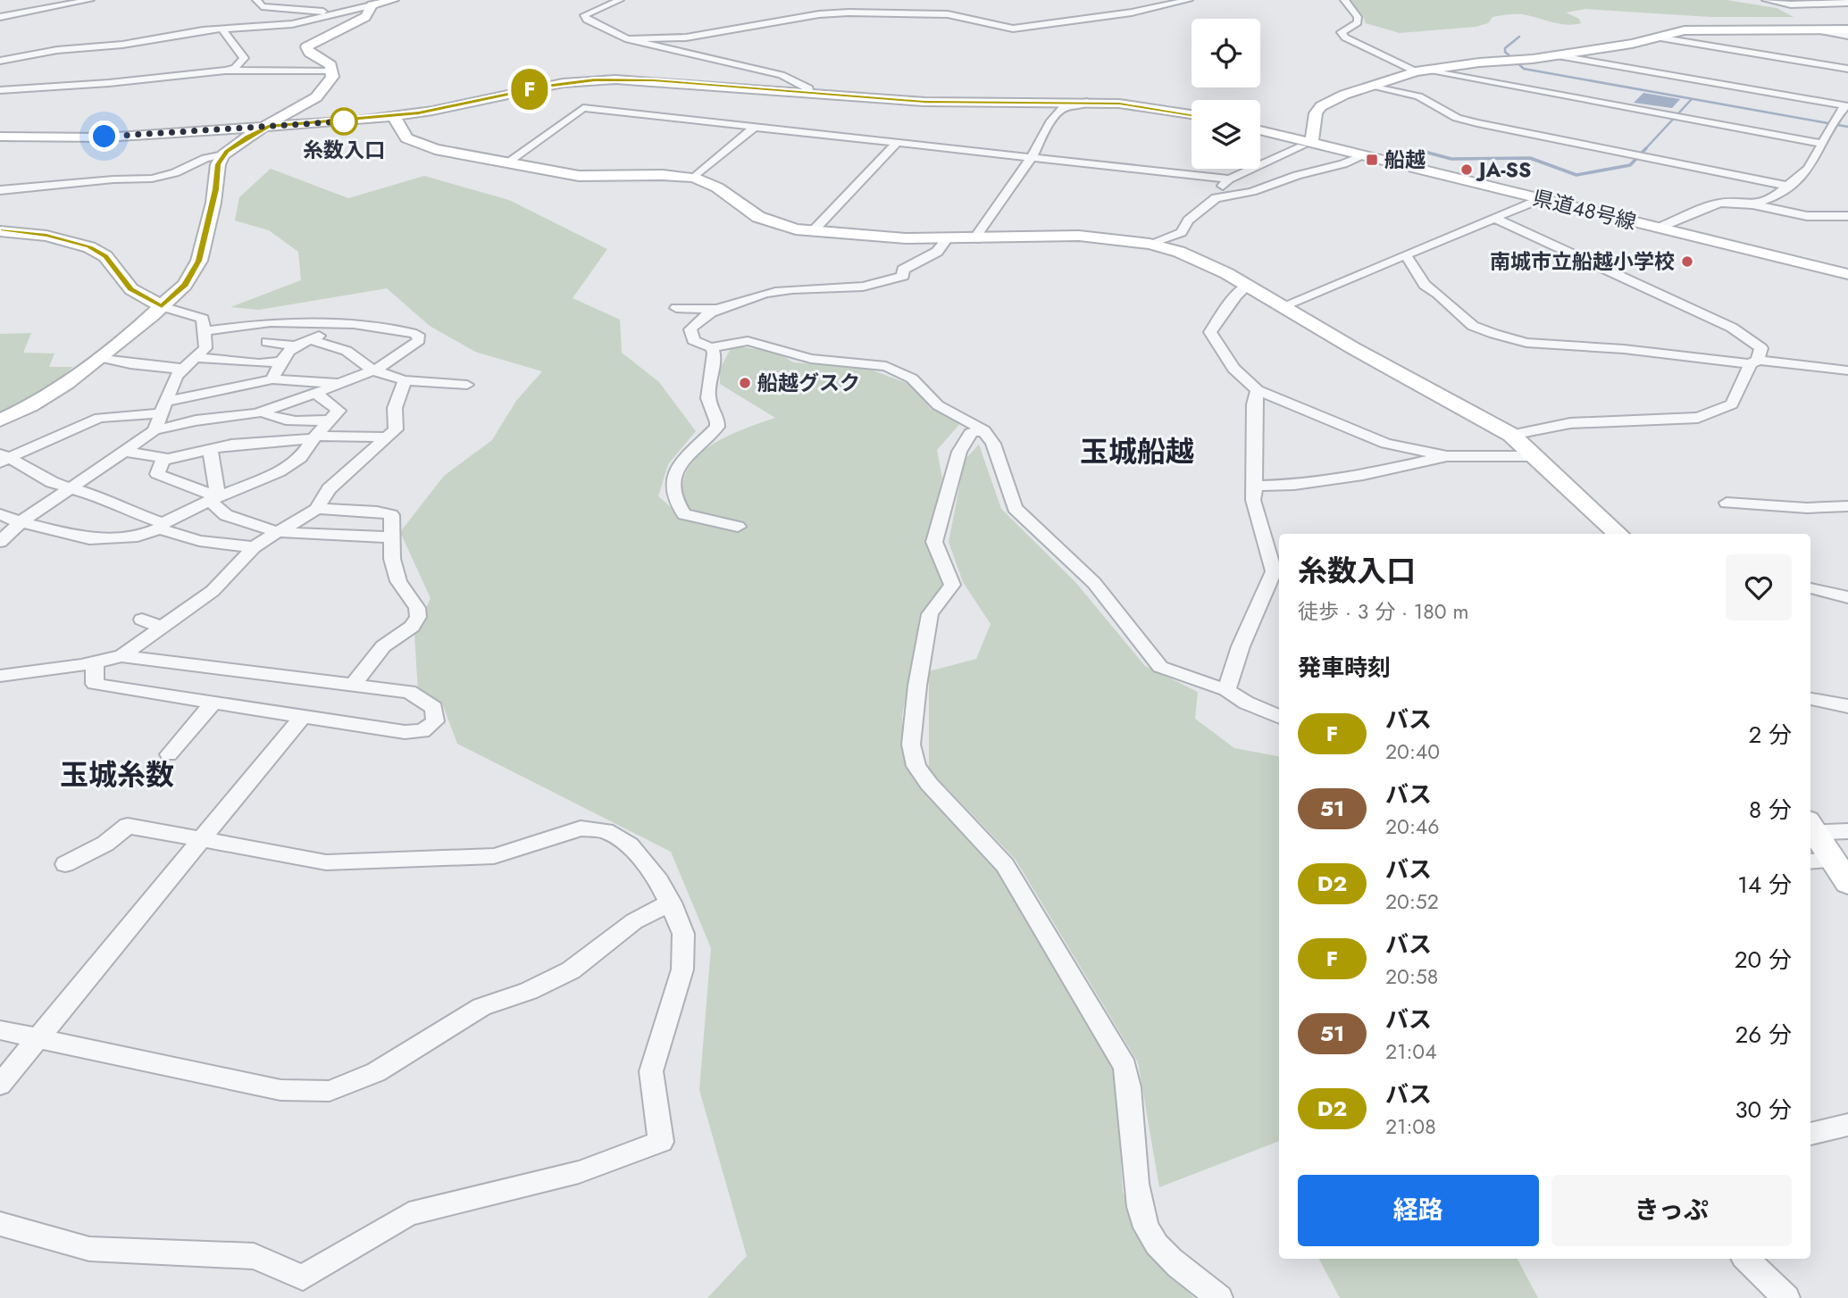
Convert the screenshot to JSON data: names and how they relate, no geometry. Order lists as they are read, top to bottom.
{
  "streets": {
    "main road": ["県道48号線"]
  },
  "districts": ["玉城船越", "玉城糸数"],
  "places": {
    "other": [
      "糸数入口",
      "JA-SS",
      "南城市立船越小学校",
      "船越グスク"
    ],
    "transit": ["船越"]
  },
  "lines": ["bus line F"],
  "page": {
    "on_map": "F",
    "heading": [
      ["糸数入口", "徒歩 · 3 分 · 180 m"],
      "発車時刻"
    ],
    "list": [
      {
        "mark": "F",
        "name": "バス",
        "note": "20:40",
        "value": "2 分"
      },
      {
        "mark": "51",
        "name": "バス",
        "note": "20:46",
        "value": "8 分"
      },
      {
        "mark": "D2",
        "name": "バス",
        "note": "20:52",
        "value": "14 分"
      },
      {
        "mark": "F",
        "name": "バス",
        "note": "20:58",
        "value": "20 分"
      },
      {
        "mark": "51",
        "name": "バス",
        "note": "21:04",
        "value": "26 分"
      },
      {
        "mark": "D2",
        "name": "バス",
        "note": "21:08",
        "value": "30 分"
      }
    ],
    "buttons": ["経路", "きっぷ"]
  }
}
